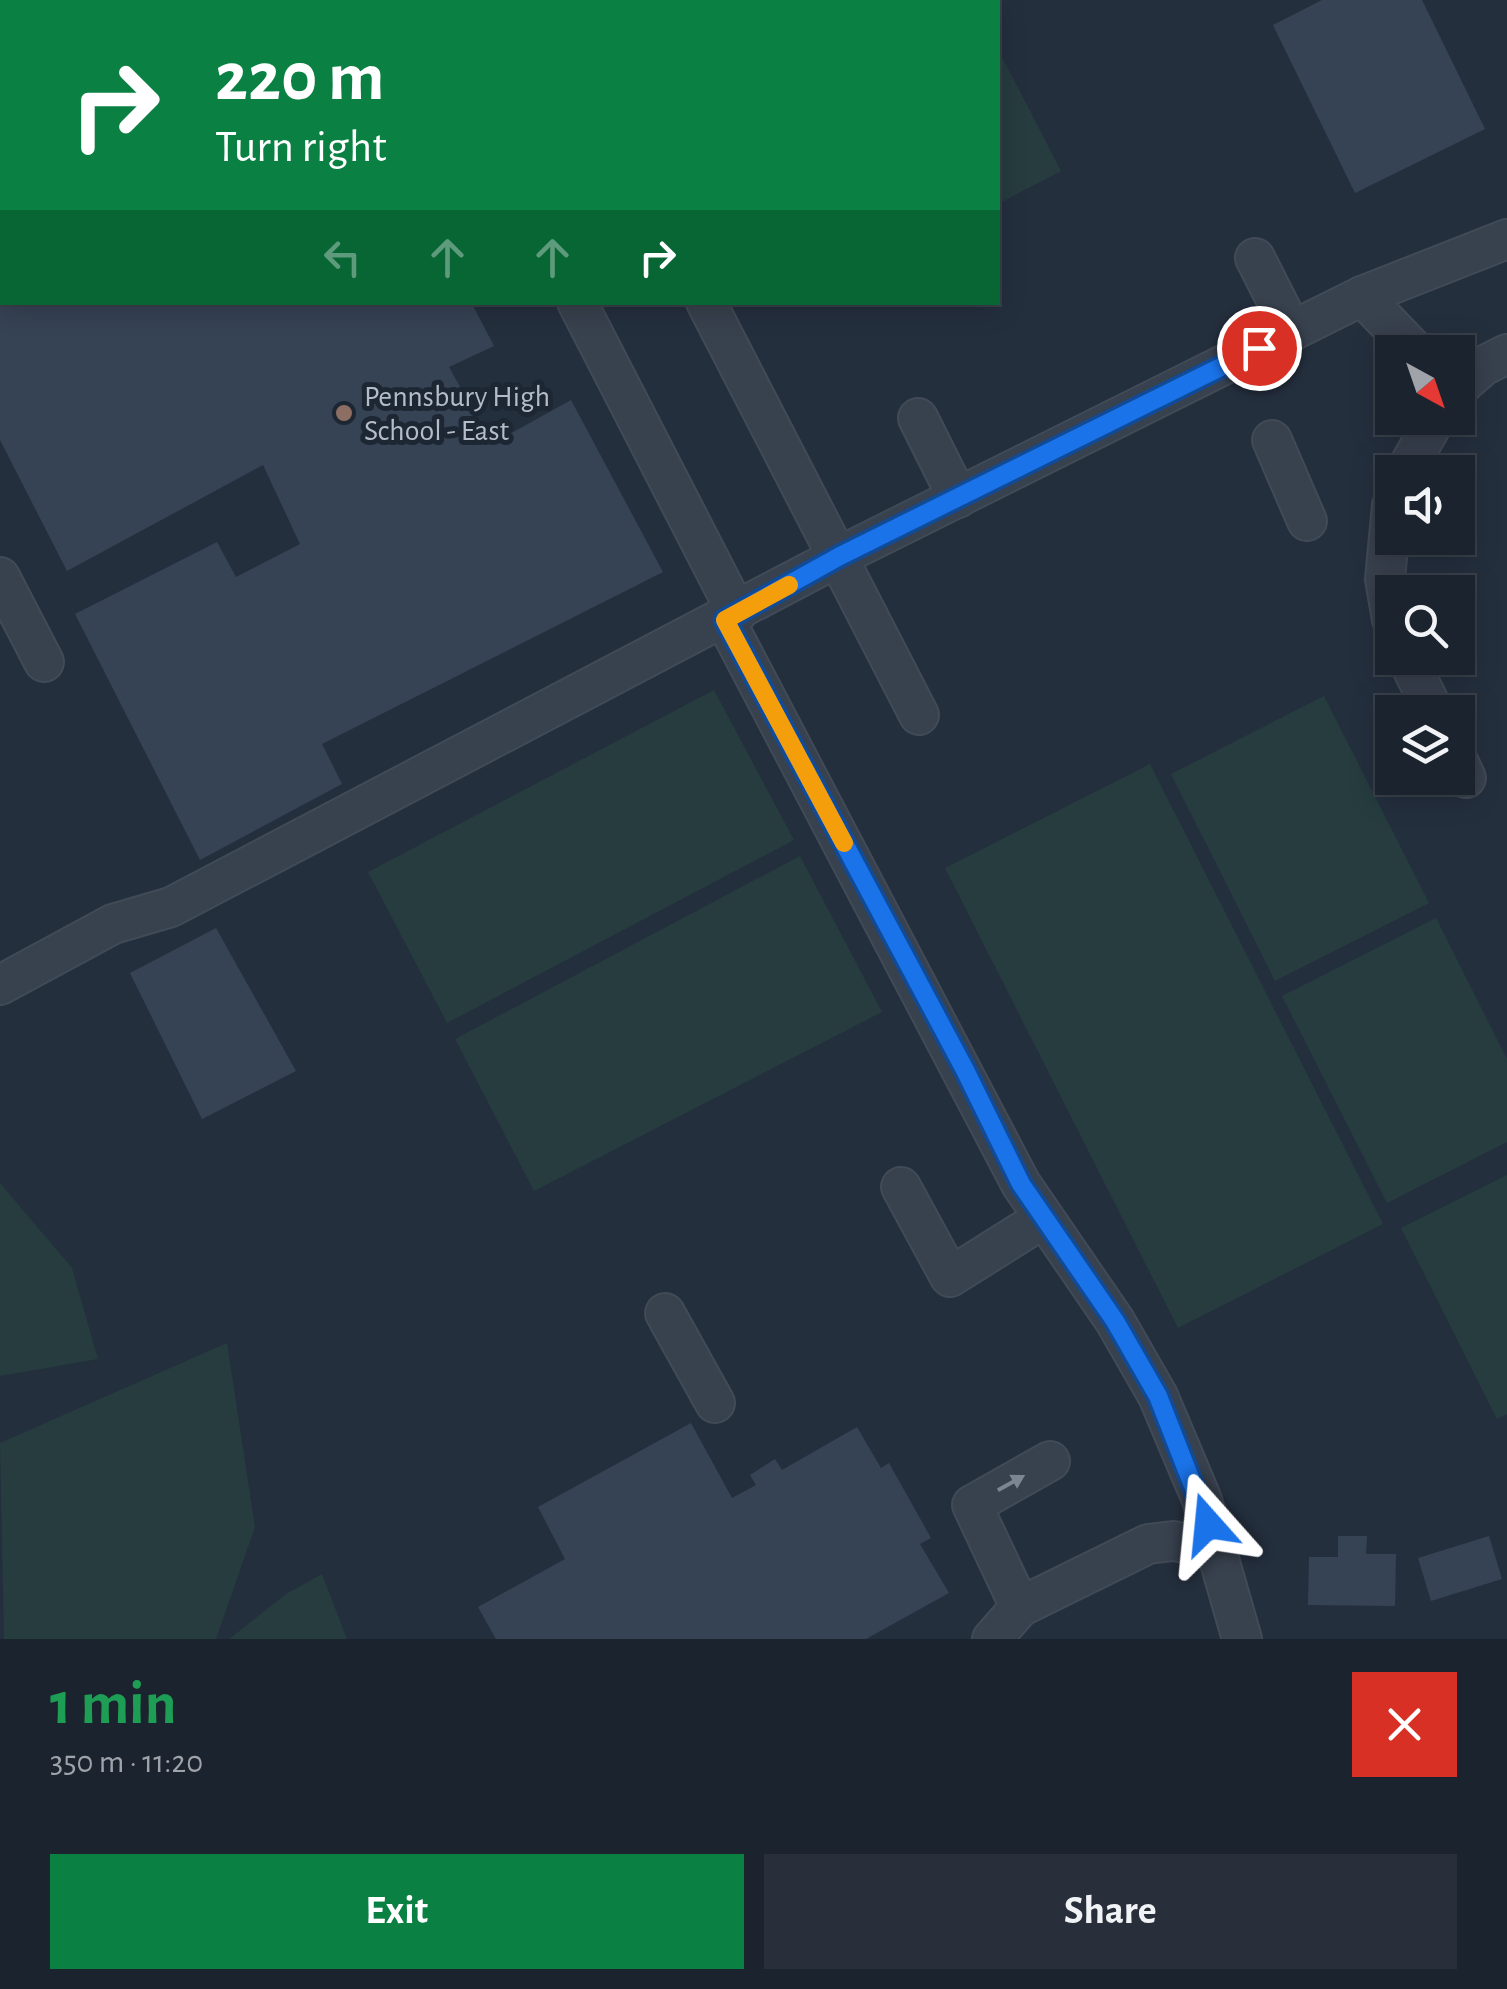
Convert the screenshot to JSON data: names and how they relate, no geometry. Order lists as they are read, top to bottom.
{
  "places": ["Pennsbury High School - East"],
  "north": "bottom right",
  "page": {
    "turn": ["220 m", "Turn right"],
    "heading": ["1 min", "350 m · 11:20"],
    "buttons": ["Exit", "Share"]
  }
}
